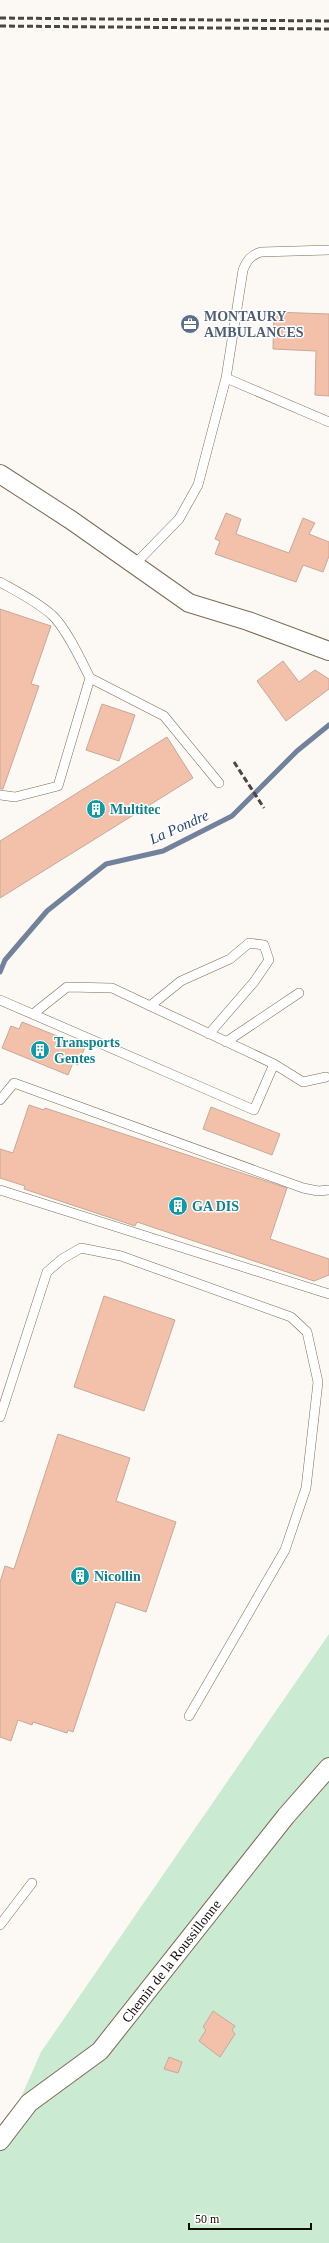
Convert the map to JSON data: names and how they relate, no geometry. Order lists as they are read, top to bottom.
{
  "streets": {
    "street": ["Chemin de la Roussillonne"]
  },
  "water": ["La Pondre"],
  "places": {
    "office": ["MONTAURY AMBULANCES"],
    "building": [
      "Multitec",
      "Transports Gentes",
      "GA DIS",
      "Nicollin"
    ]
  },
  "scale_bar": "50 m"
}
